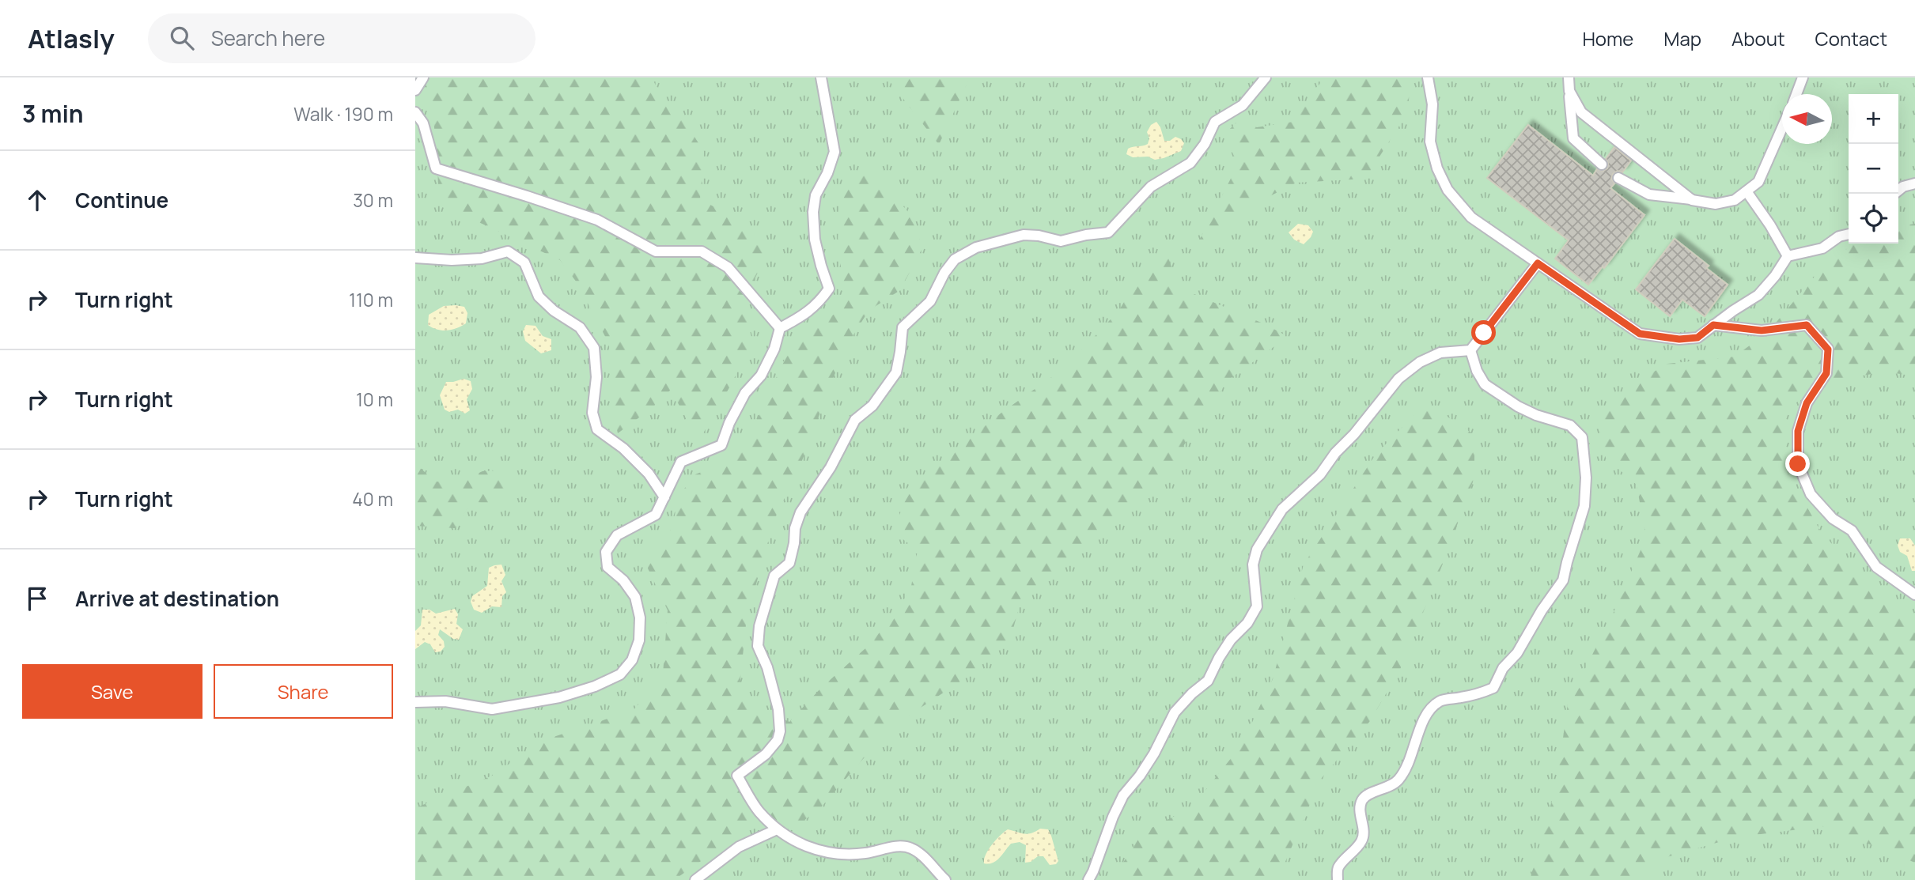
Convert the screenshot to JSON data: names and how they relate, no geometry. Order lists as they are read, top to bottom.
{
  "north": "left",
  "page": {
    "header": "Atlasly",
    "search": "Search here",
    "nav": [
      "Home",
      "Map",
      "About",
      "Contact"
    ],
    "heading": ["3 min", "Walk · 190 m"],
    "map_buttons": ["+", "−"],
    "list": [
      ["Continue", "30 m"],
      ["Turn right", "110 m"],
      ["Turn right", "10 m"],
      ["Turn right", "40 m"],
      "Arrive at destination"
    ],
    "buttons": ["Save", "Share"]
  }
}
